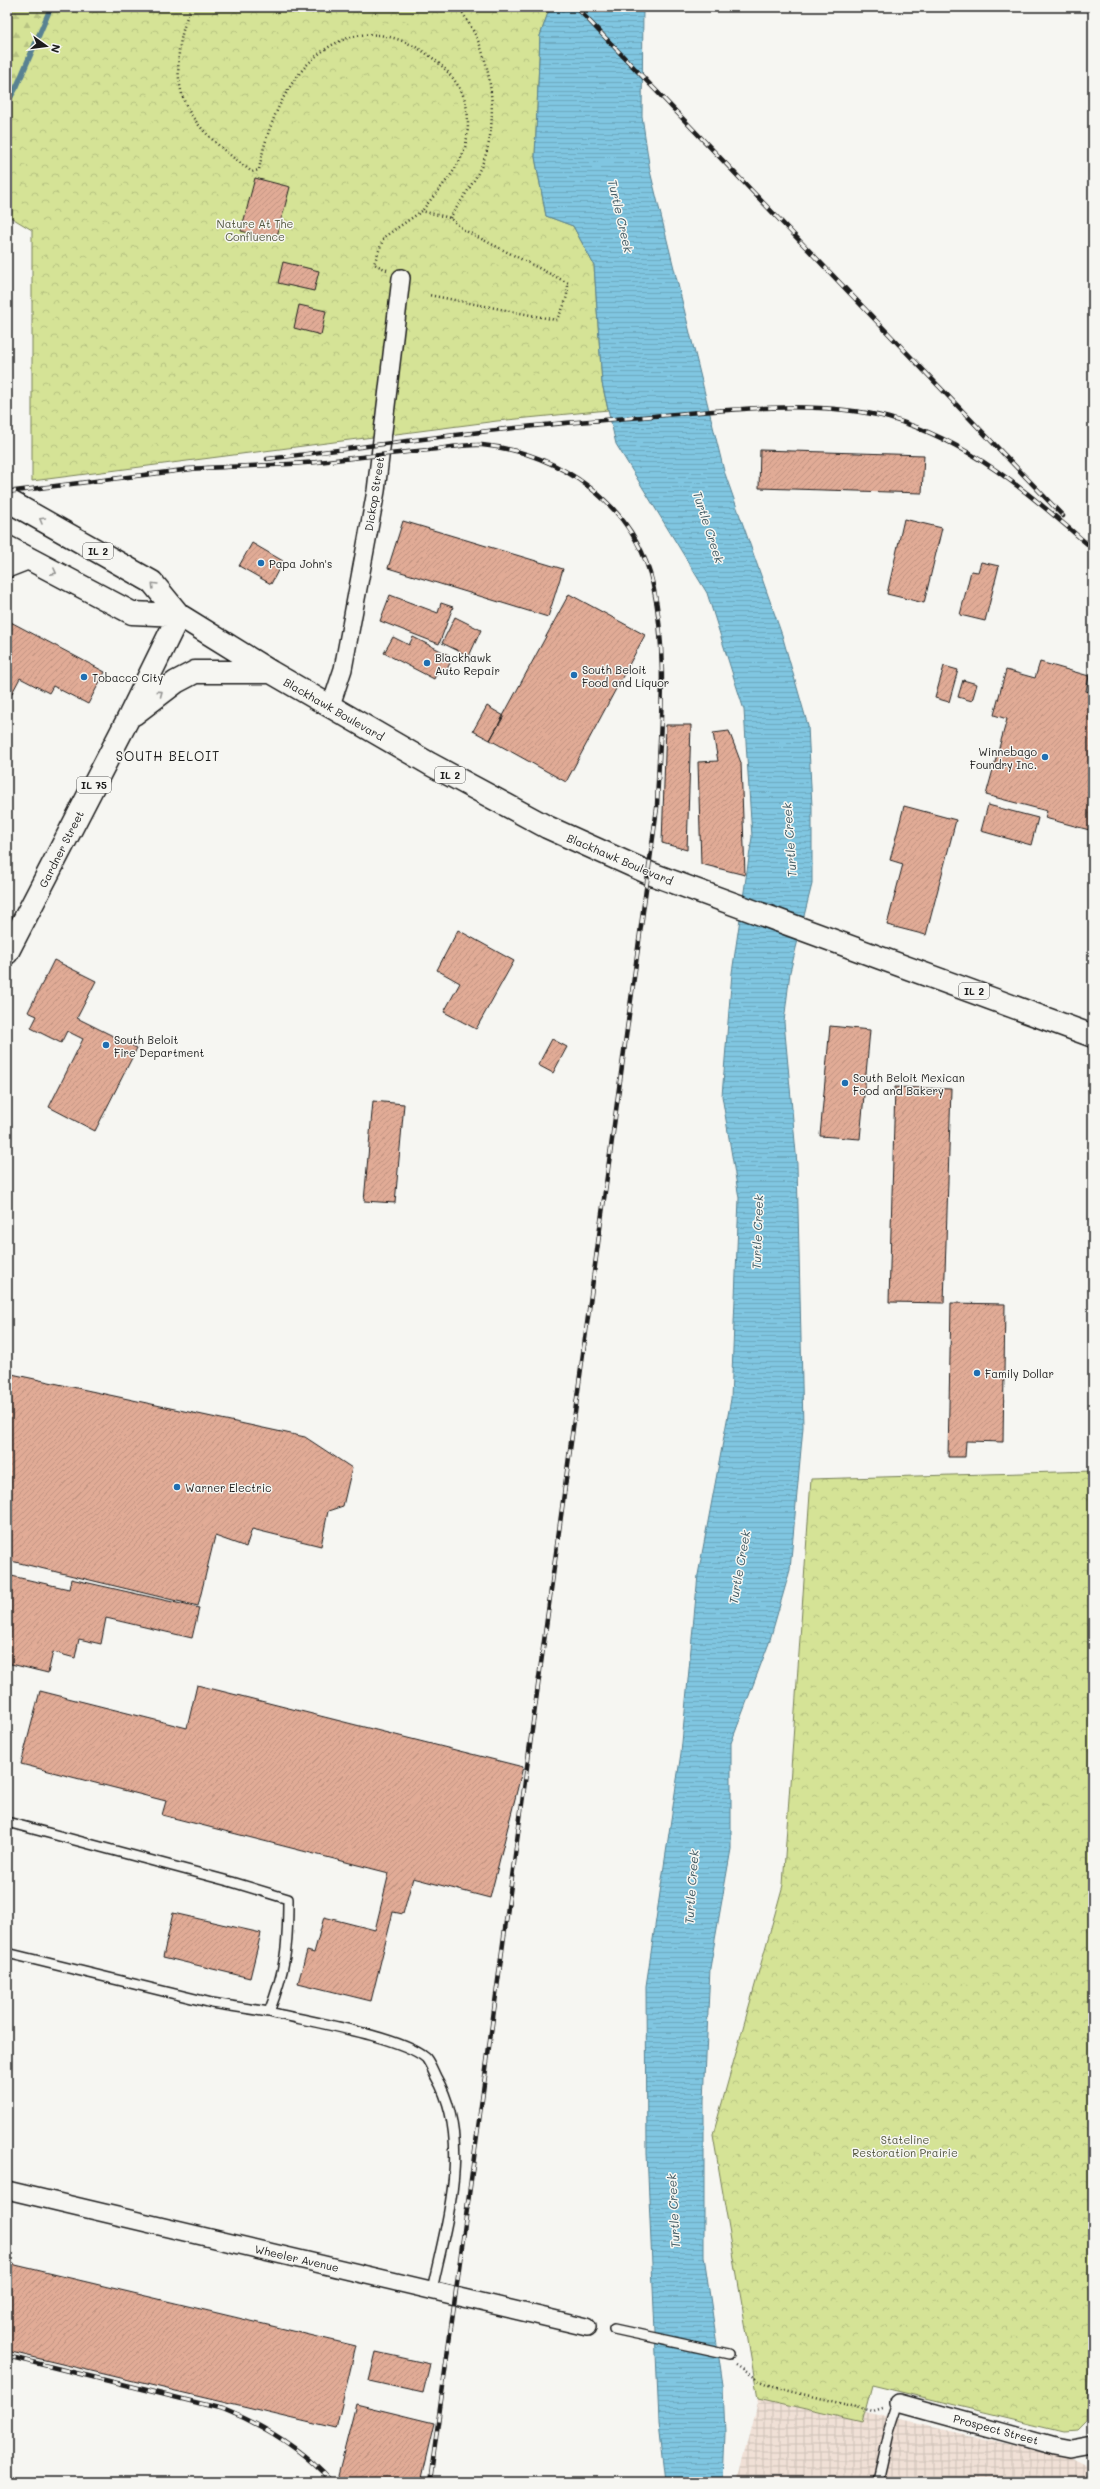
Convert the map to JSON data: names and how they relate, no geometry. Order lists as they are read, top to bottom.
{
  "streets": {
    "main road": [
      "IL 2",
      "Blackhawk Boulevard",
      "IL 75",
      "Gardner Street"
    ],
    "street": ["Dickop Street", "Wheeler Avenue", "Prospect Street"]
  },
  "crossings": [
    ["Dickop Street", "Blackhawk Boulevard"],
    ["Blackhawk Boulevard", "Gardner Street"]
  ],
  "districts": ["SOUTH BELOIT"],
  "water": ["Turtle Creek"],
  "parks": ["Nature At The Confluence", "Stateline Restoration Prairie"],
  "places": [
    "Papa John's",
    "Blackhawk Auto Repair",
    "South Beloit Food and Liquor",
    "Tobacco City",
    "Winnebago Foundry Inc.",
    "South Beloit Fire Department",
    "South Beloit Mexican Food and Bakery",
    "Family Dollar",
    "Warner Electric"
  ],
  "north": "right"
}
